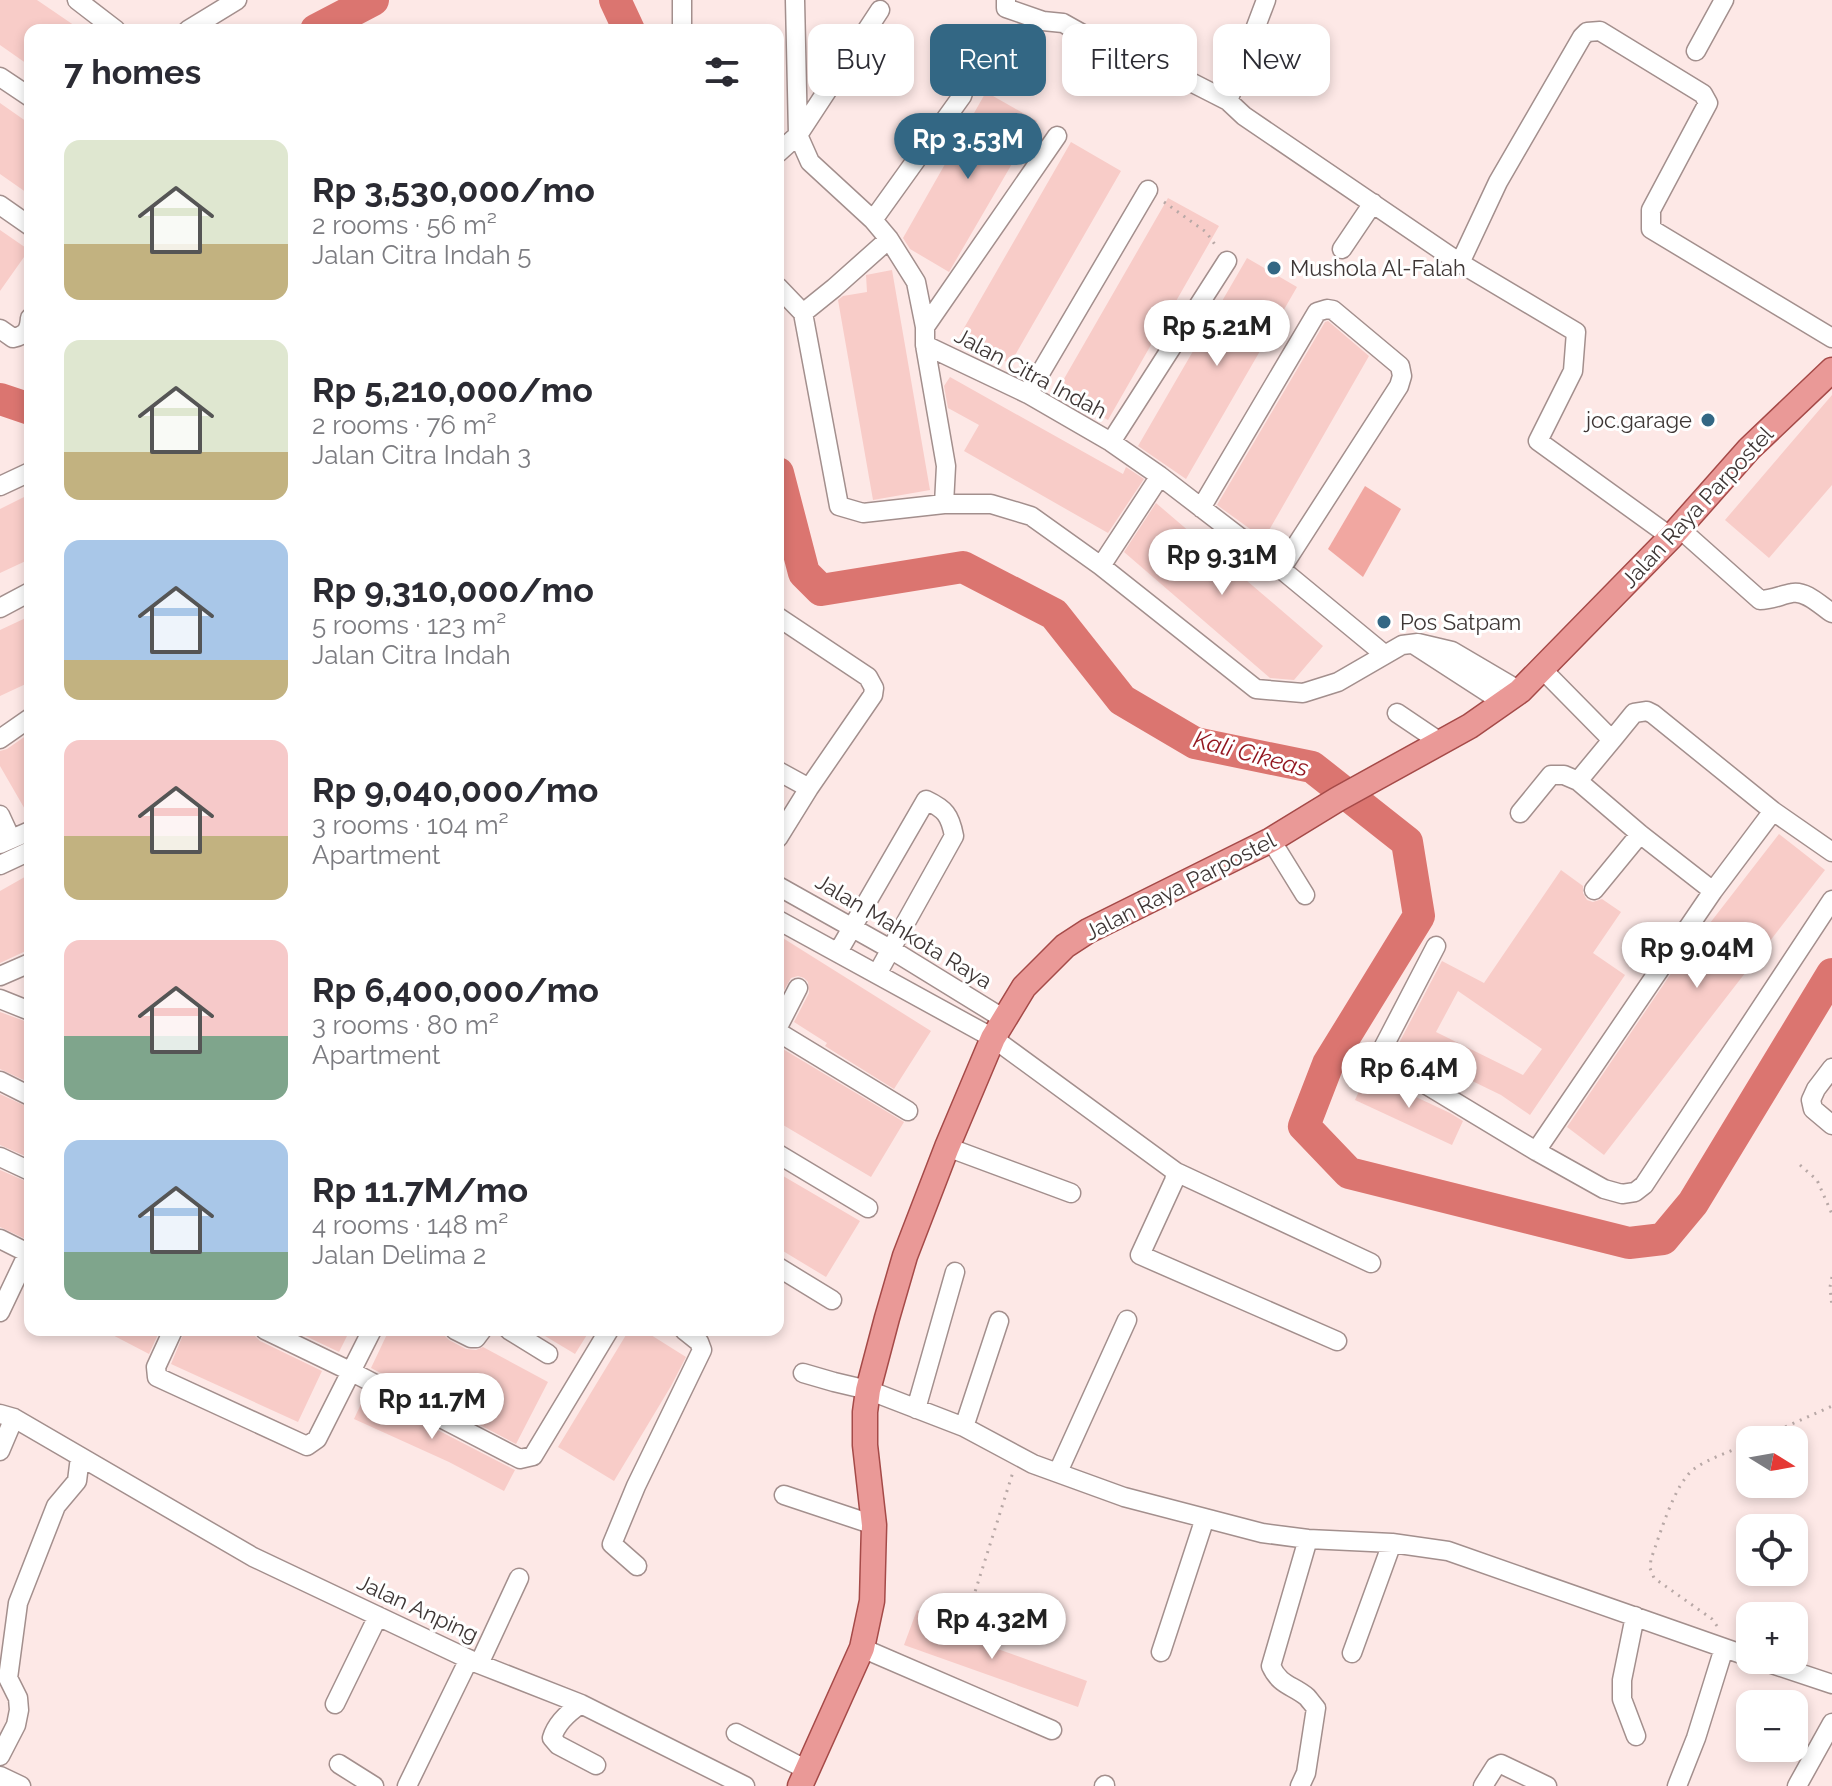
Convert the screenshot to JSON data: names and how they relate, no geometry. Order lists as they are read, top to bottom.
{
  "streets": {
    "main road": ["Jalan Raya Parpostel"],
    "street": ["Jalan Citra Indah", "Jalan Mahkota Raya", "Jalan Anping"]
  },
  "crossings": [
    ["Jalan Raya Parpostel", "Jalan Mahkota Raya"]
  ],
  "water": ["Kali Cikeas"],
  "places": ["Mushola Al-Falah", "joc.garage", "Pos Satpam"],
  "north": "right",
  "page": {
    "chip": [
      "Buy",
      "Rent",
      "Filters",
      "New"
    ],
    "heading": "7 homes",
    "price": [
      "Rp 3.53M",
      "Rp 5.21M",
      "Rp 9.31M",
      "Rp 9.04M",
      "Rp 6.4M",
      "Rp 11.7M",
      "Rp 4.32M"
    ],
    "list": [
      {
        "name": "Rp 3,530,000/mo",
        "note": "2 rooms · 56 m² · Jalan Citra Indah 5"
      },
      {
        "name": "Rp 5,210,000/mo",
        "note": "2 rooms · 76 m² · Jalan Citra Indah 3"
      },
      {
        "name": "Rp 9,310,000/mo",
        "note": "5 rooms · 123 m² · Jalan Citra Indah"
      },
      {
        "name": "Rp 9,040,000/mo",
        "note": "3 rooms · 104 m² · Apartment"
      },
      {
        "name": "Rp 6,400,000/mo",
        "note": "3 rooms · 80 m² · Apartment"
      },
      {
        "name": "Rp 11.7M/mo",
        "note": "4 rooms · 148 m² · Jalan Delima 2"
      }
    ],
    "map_buttons": ["+", "−"]
  }
}
